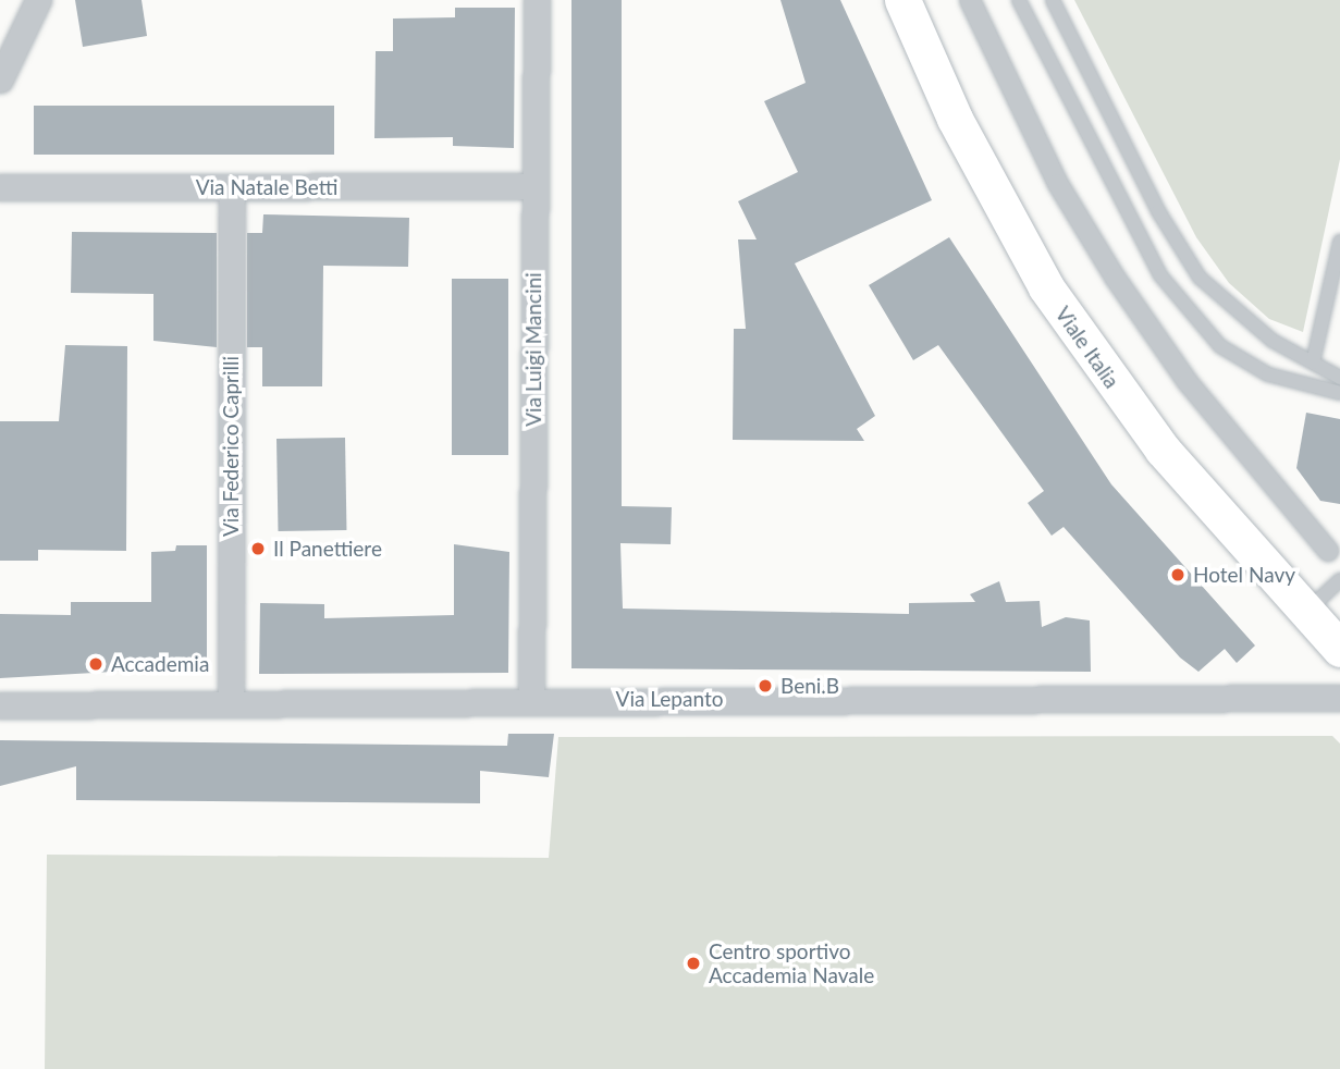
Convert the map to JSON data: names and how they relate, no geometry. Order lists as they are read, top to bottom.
{
  "streets": {
    "main road": ["Viale Italia"],
    "street": [
      "Via Natale Betti",
      "Via Luigi Mancini",
      "Via Federico Caprilli",
      "Via Lepanto"
    ]
  },
  "crossings": [
    ["Via Natale Betti", "Via Luigi Mancini"],
    ["Via Natale Betti", "Via Federico Caprilli"],
    ["Via Luigi Mancini", "Via Lepanto"],
    ["Via Federico Caprilli", "Via Lepanto"]
  ],
  "places": [
    "Il Panettiere",
    "Hotel Navy",
    "Accademia",
    "Beni.B",
    "Centro sportivo Accademia Navale"
  ]
}
